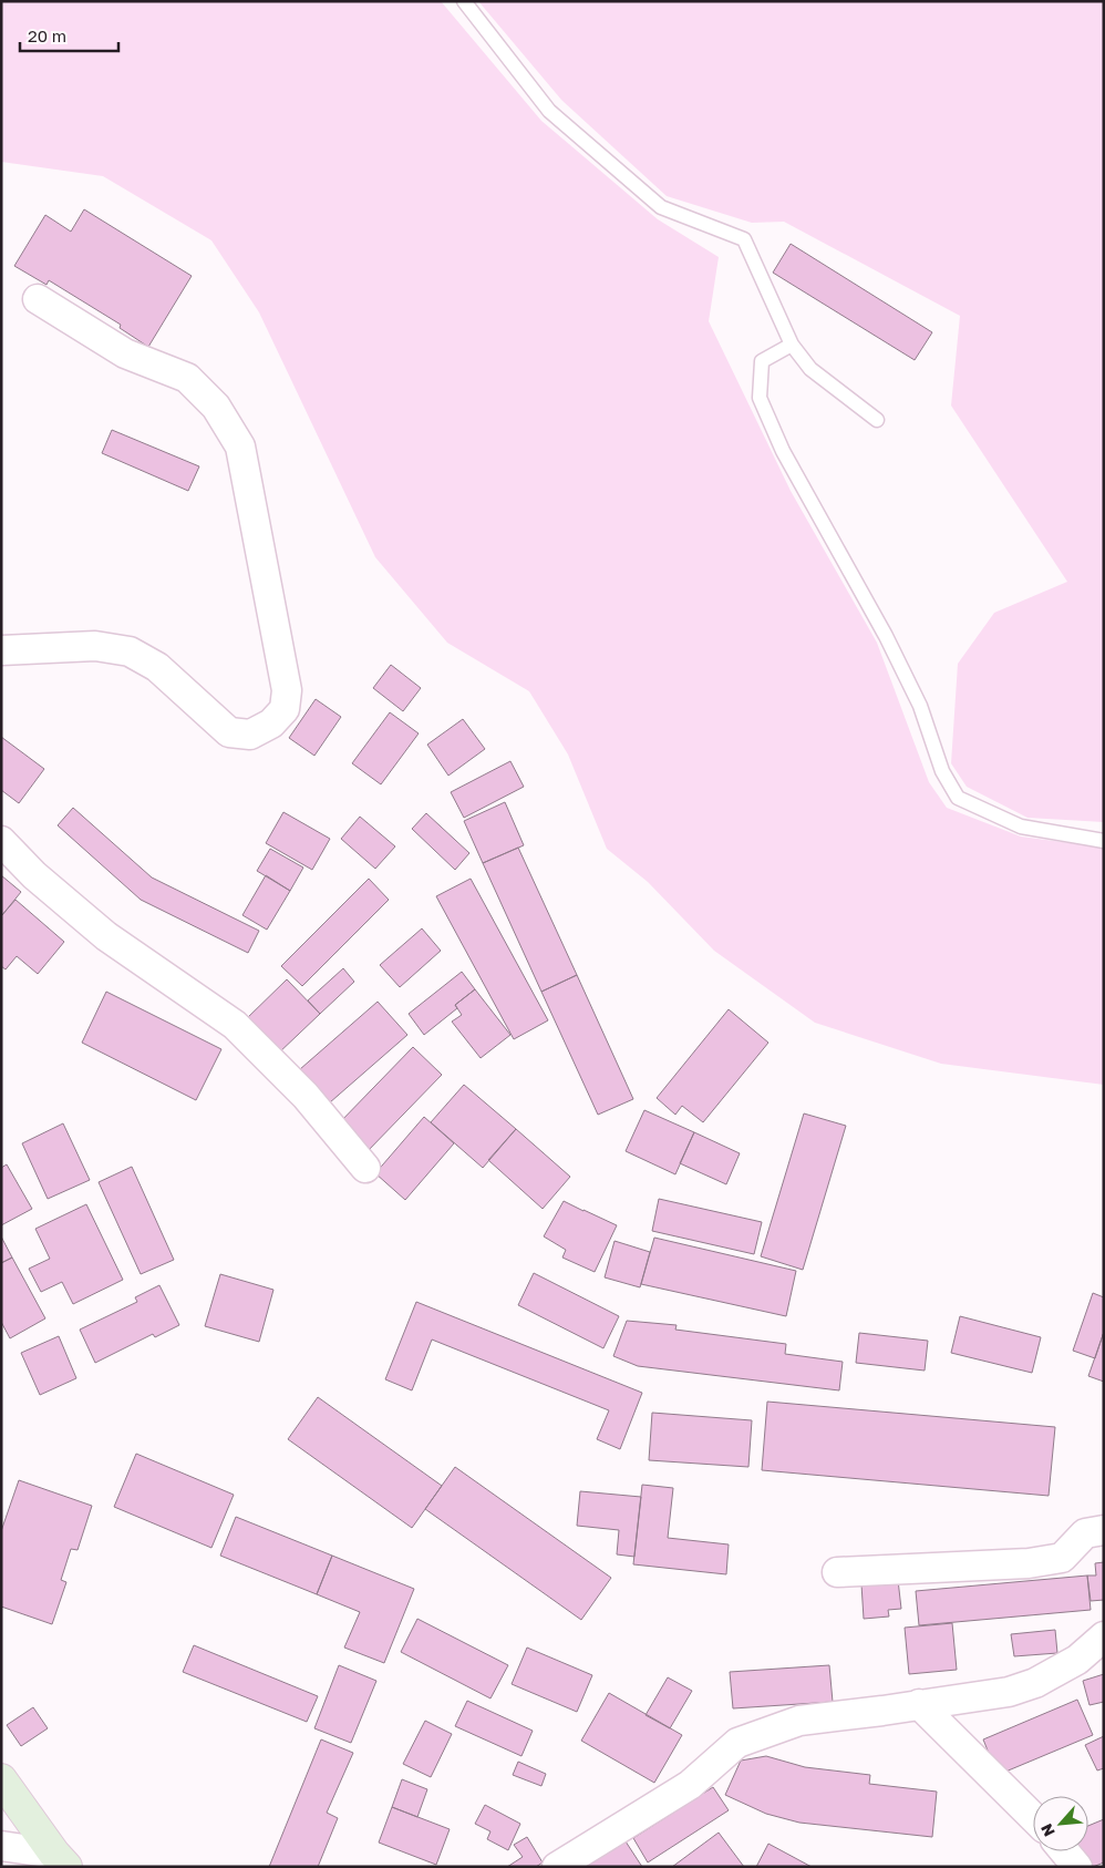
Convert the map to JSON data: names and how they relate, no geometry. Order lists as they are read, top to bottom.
{
  "scale_bar": "20 m",
  "north": "bottom left"
}
